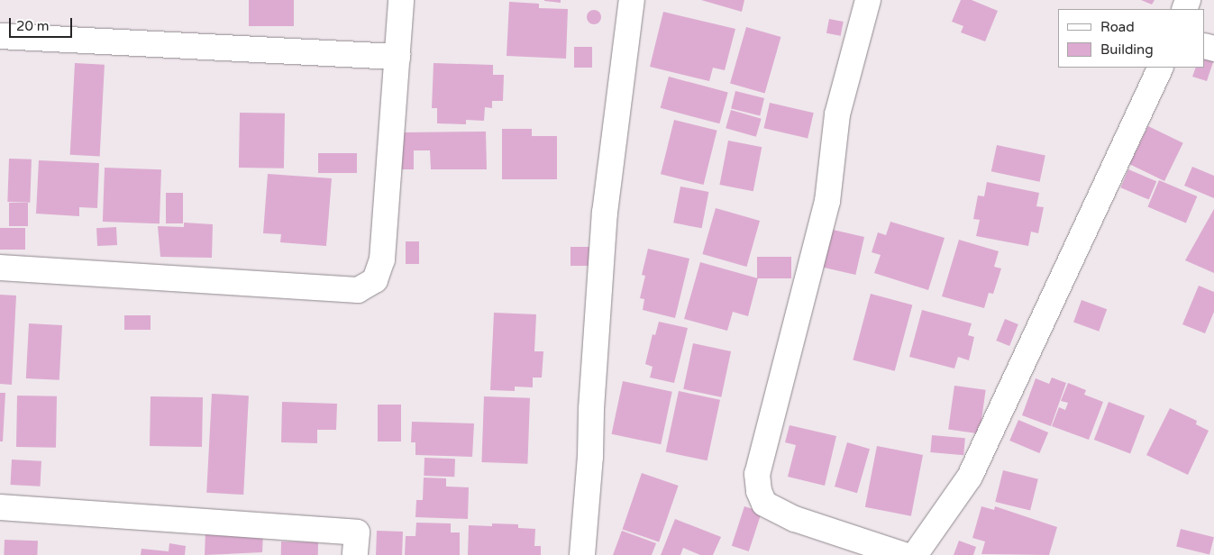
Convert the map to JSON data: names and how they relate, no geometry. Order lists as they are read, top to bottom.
{
  "legend": ["Road", "Building"],
  "scale_bar": "20 m"
}
